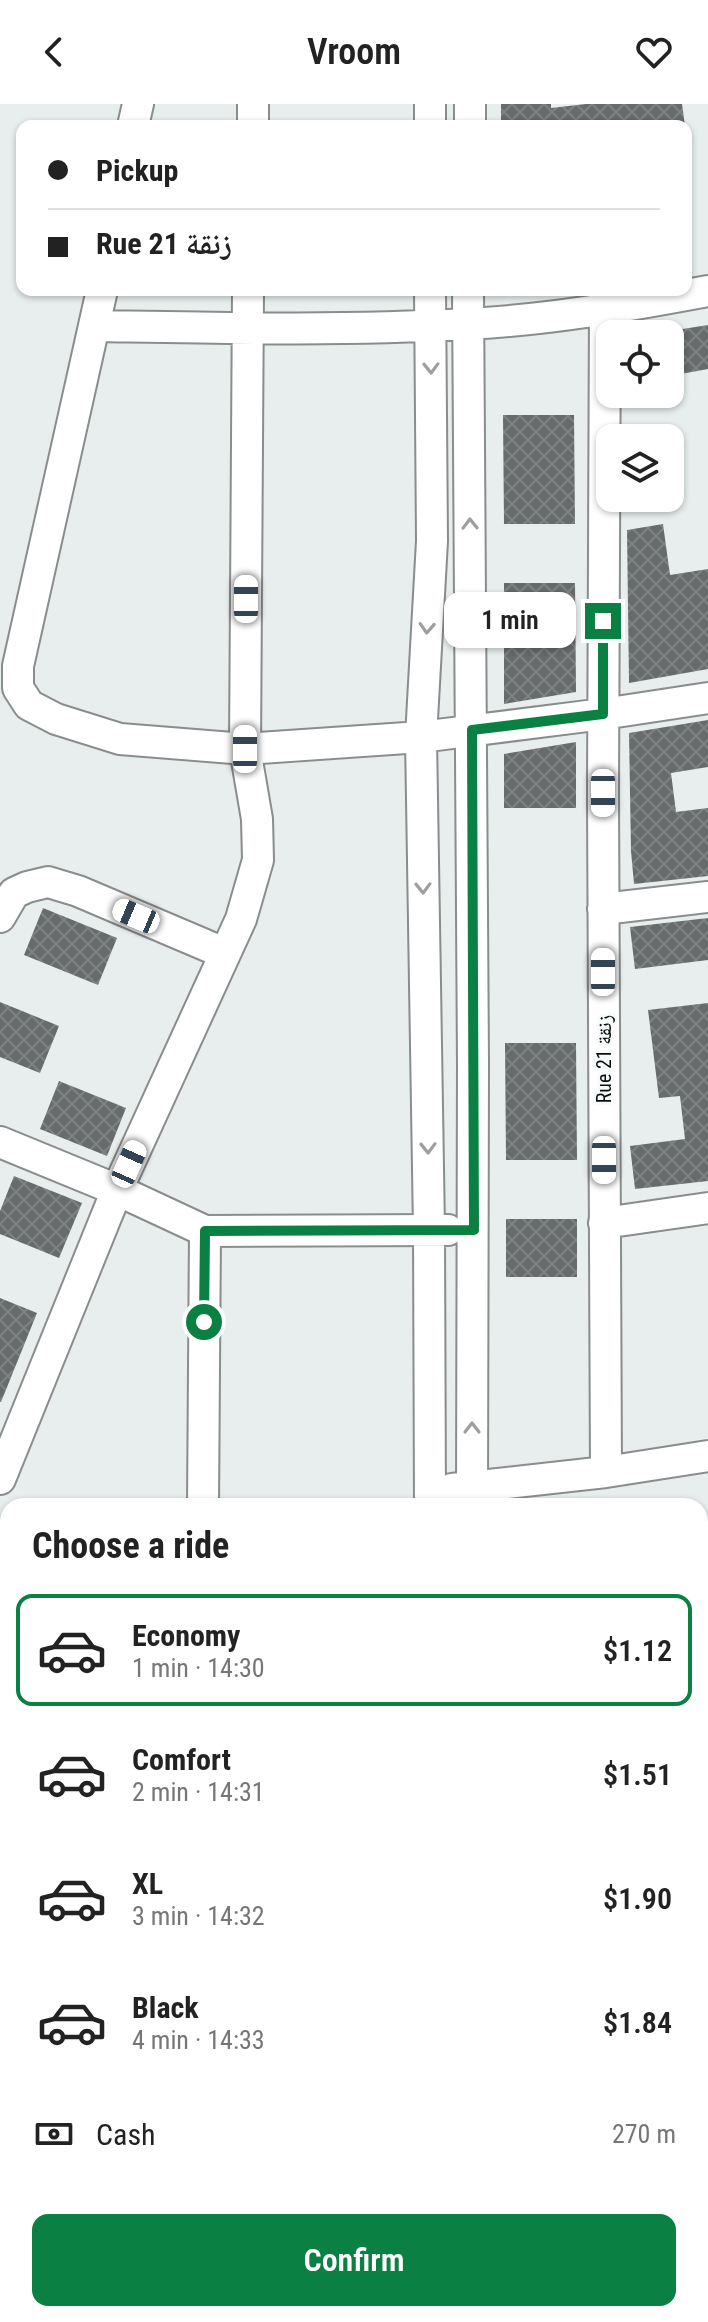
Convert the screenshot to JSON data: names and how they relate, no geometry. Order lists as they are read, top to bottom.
{
  "streets": {
    "street": ["Rue 21 زنقة"]
  },
  "page": {
    "header": "Vroom",
    "banner": ["Pickup", "Rue 21 زنقة"],
    "bubble": "1 min",
    "heading": "Choose a ride",
    "list": [
      {
        "name": "Economy",
        "note": "1 min · 14:30",
        "value": "$1.12"
      },
      {
        "name": "Comfort",
        "note": "2 min · 14:31",
        "value": "$1.51"
      },
      {
        "name": "XL",
        "note": "3 min · 14:32",
        "value": "$1.90"
      },
      {
        "name": "Black",
        "note": "4 min · 14:33",
        "value": "$1.84"
      }
    ],
    "pay": ["Cash", "270 m"],
    "buttons": "Confirm"
  }
}
